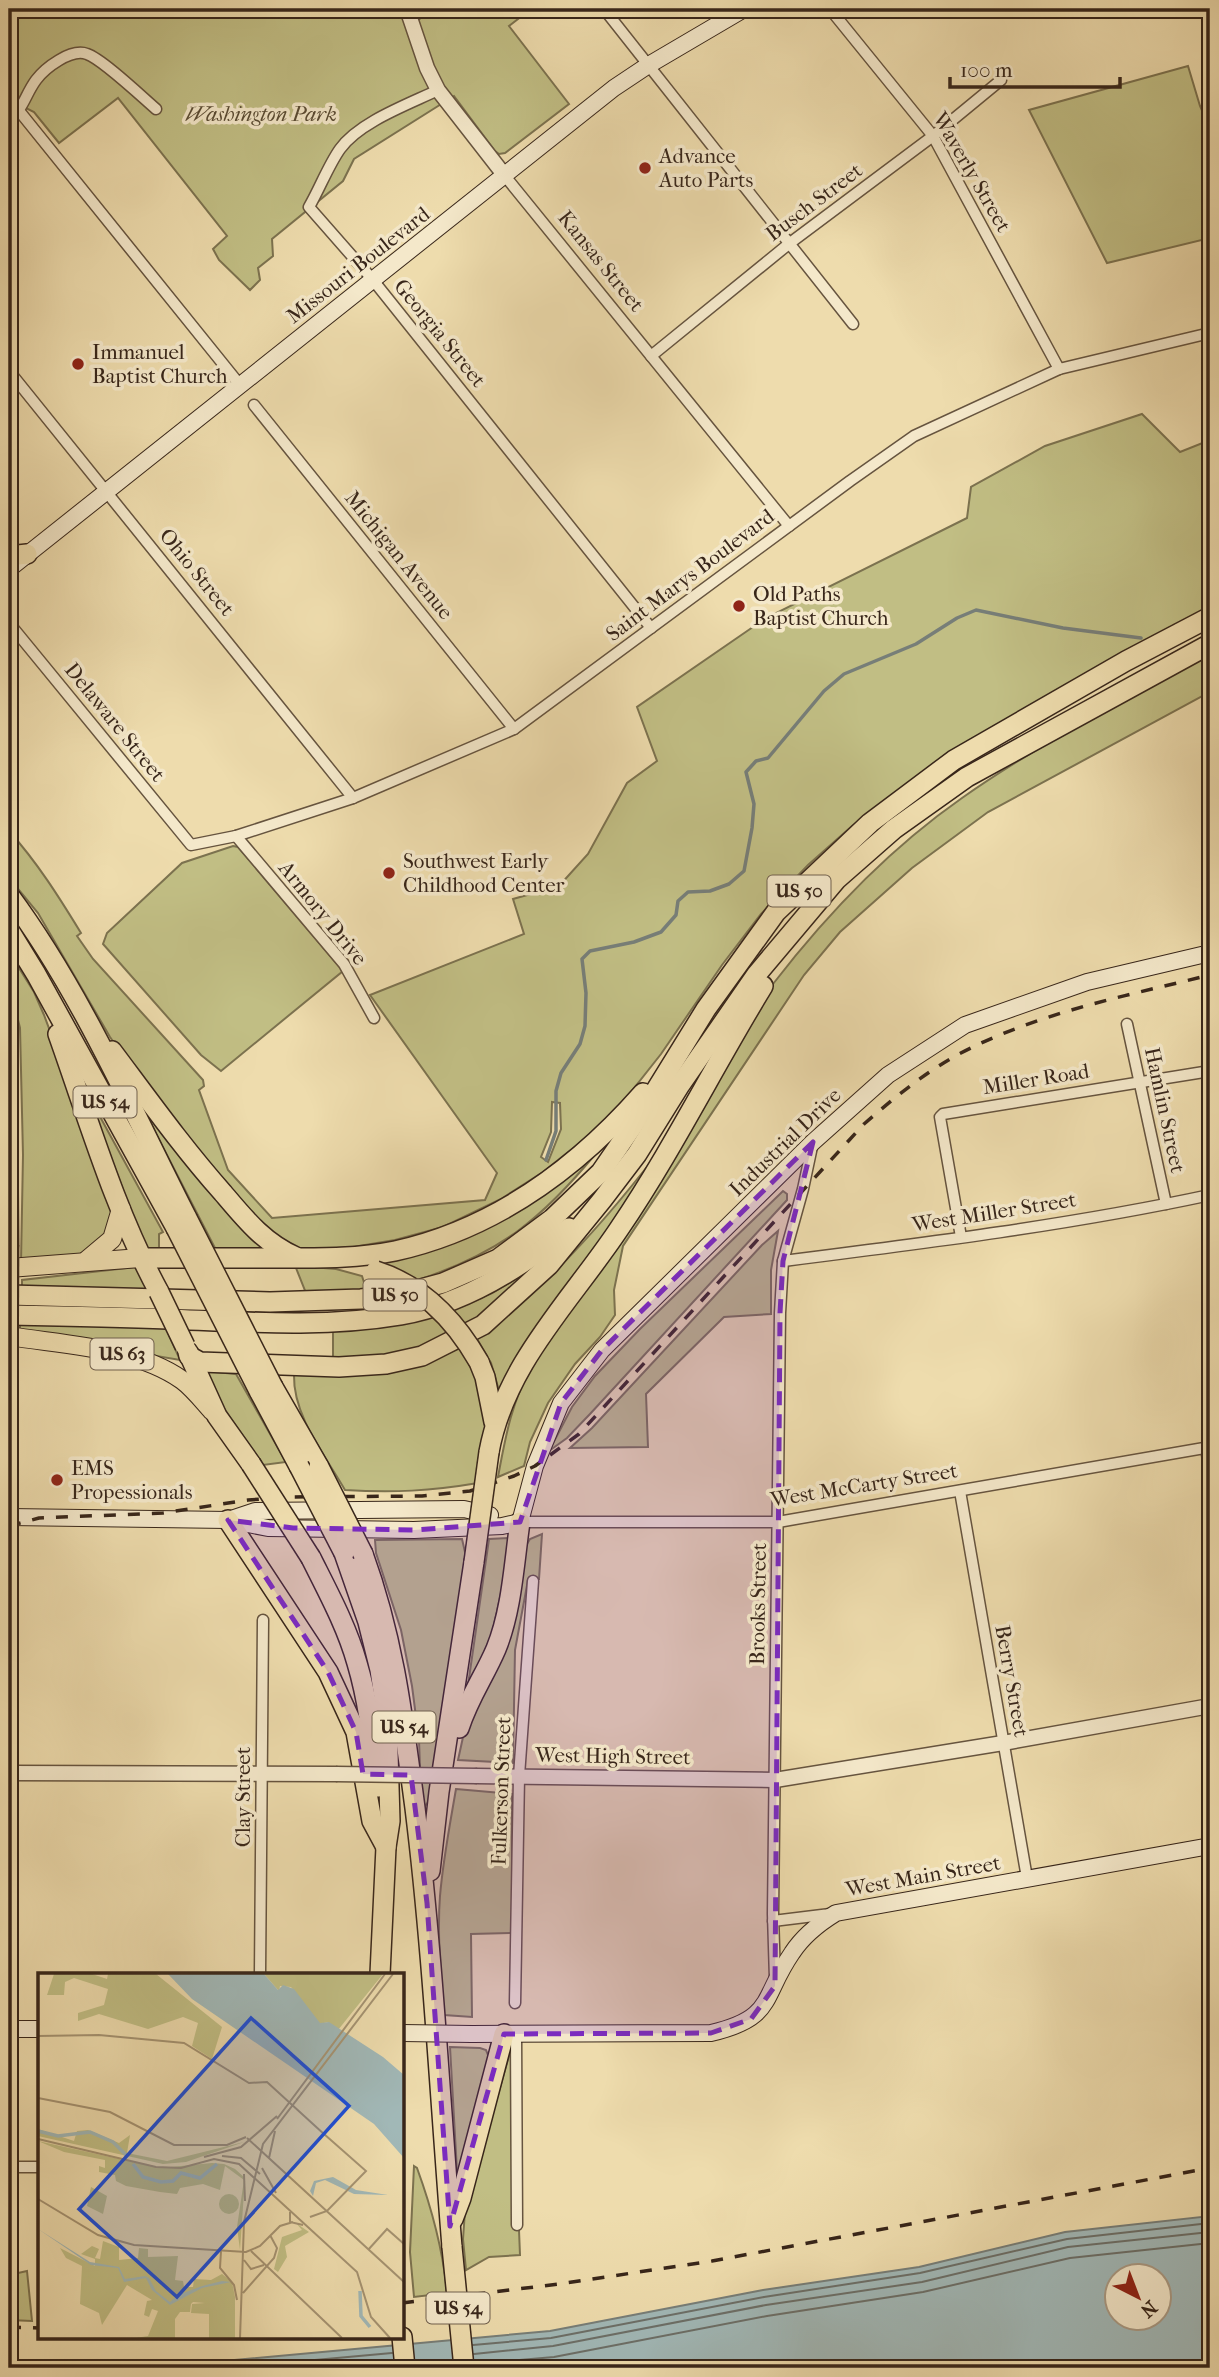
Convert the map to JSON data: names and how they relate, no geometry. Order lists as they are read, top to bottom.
{
  "streets": {
    "highway": ["US 50", "US 54", "US 63"],
    "main road": [
      "Missouri Boulevard",
      "Industrial Drive",
      "West McCarty Street",
      "West Main Street"
    ],
    "street": [
      "Waverly Street",
      "Busch Street",
      "Kansas Street",
      "Georgia Street",
      "Michigan Avenue",
      "Ohio Street",
      "Saint Marys Boulevard",
      "Delaware Street",
      "Armory Drive",
      "Miller Road",
      "Hamlin Street",
      "West Miller Street",
      "Brooks Street",
      "Berry Street",
      "West High Street",
      "Fulkerson Street",
      "Clay Street"
    ]
  },
  "crossings": [
    ["Waverly Street", "Busch Street"],
    ["Waverly Street", "Saint Marys Boulevard"],
    ["Busch Street", "Kansas Street"],
    ["Kansas Street", "Missouri Boulevard"],
    ["Kansas Street", "Georgia Street"],
    ["Kansas Street", "Saint Marys Boulevard"],
    ["Missouri Boulevard", "Georgia Street"],
    ["Missouri Boulevard", "Ohio Street"],
    ["Georgia Street", "Saint Marys Boulevard"],
    ["Michigan Avenue", "Saint Marys Boulevard"],
    ["Ohio Street", "Saint Marys Boulevard"],
    ["Saint Marys Boulevard", "Delaware Street"],
    ["Saint Marys Boulevard", "Armory Drive"],
    ["Miller Road", "Hamlin Street"],
    ["Miller Road", "West Miller Street"],
    ["US 54", "US 63"],
    ["Hamlin Street", "West Miller Street"],
    ["Industrial Drive", "West McCarty Street"],
    ["Industrial Drive", "Brooks Street"],
    ["West Miller Street", "Brooks Street"],
    ["West McCarty Street", "Brooks Street"],
    ["West McCarty Street", "Berry Street"],
    ["Brooks Street", "West High Street"],
    ["Brooks Street", "West Main Street"],
    ["Berry Street", "West High Street"],
    ["Berry Street", "West Main Street"],
    ["West High Street", "Fulkerson Street"],
    ["West High Street", "Clay Street"]
  ],
  "parks": ["Washington Park"],
  "places": [
    "Advance Auto Parts",
    "Immanuel Baptist Church",
    "Old Paths Baptist Church",
    "Southwest Early Childhood Center",
    "EMS Propessionals"
  ],
  "scale_bar": "100 m",
  "north": "bottom right"
}
